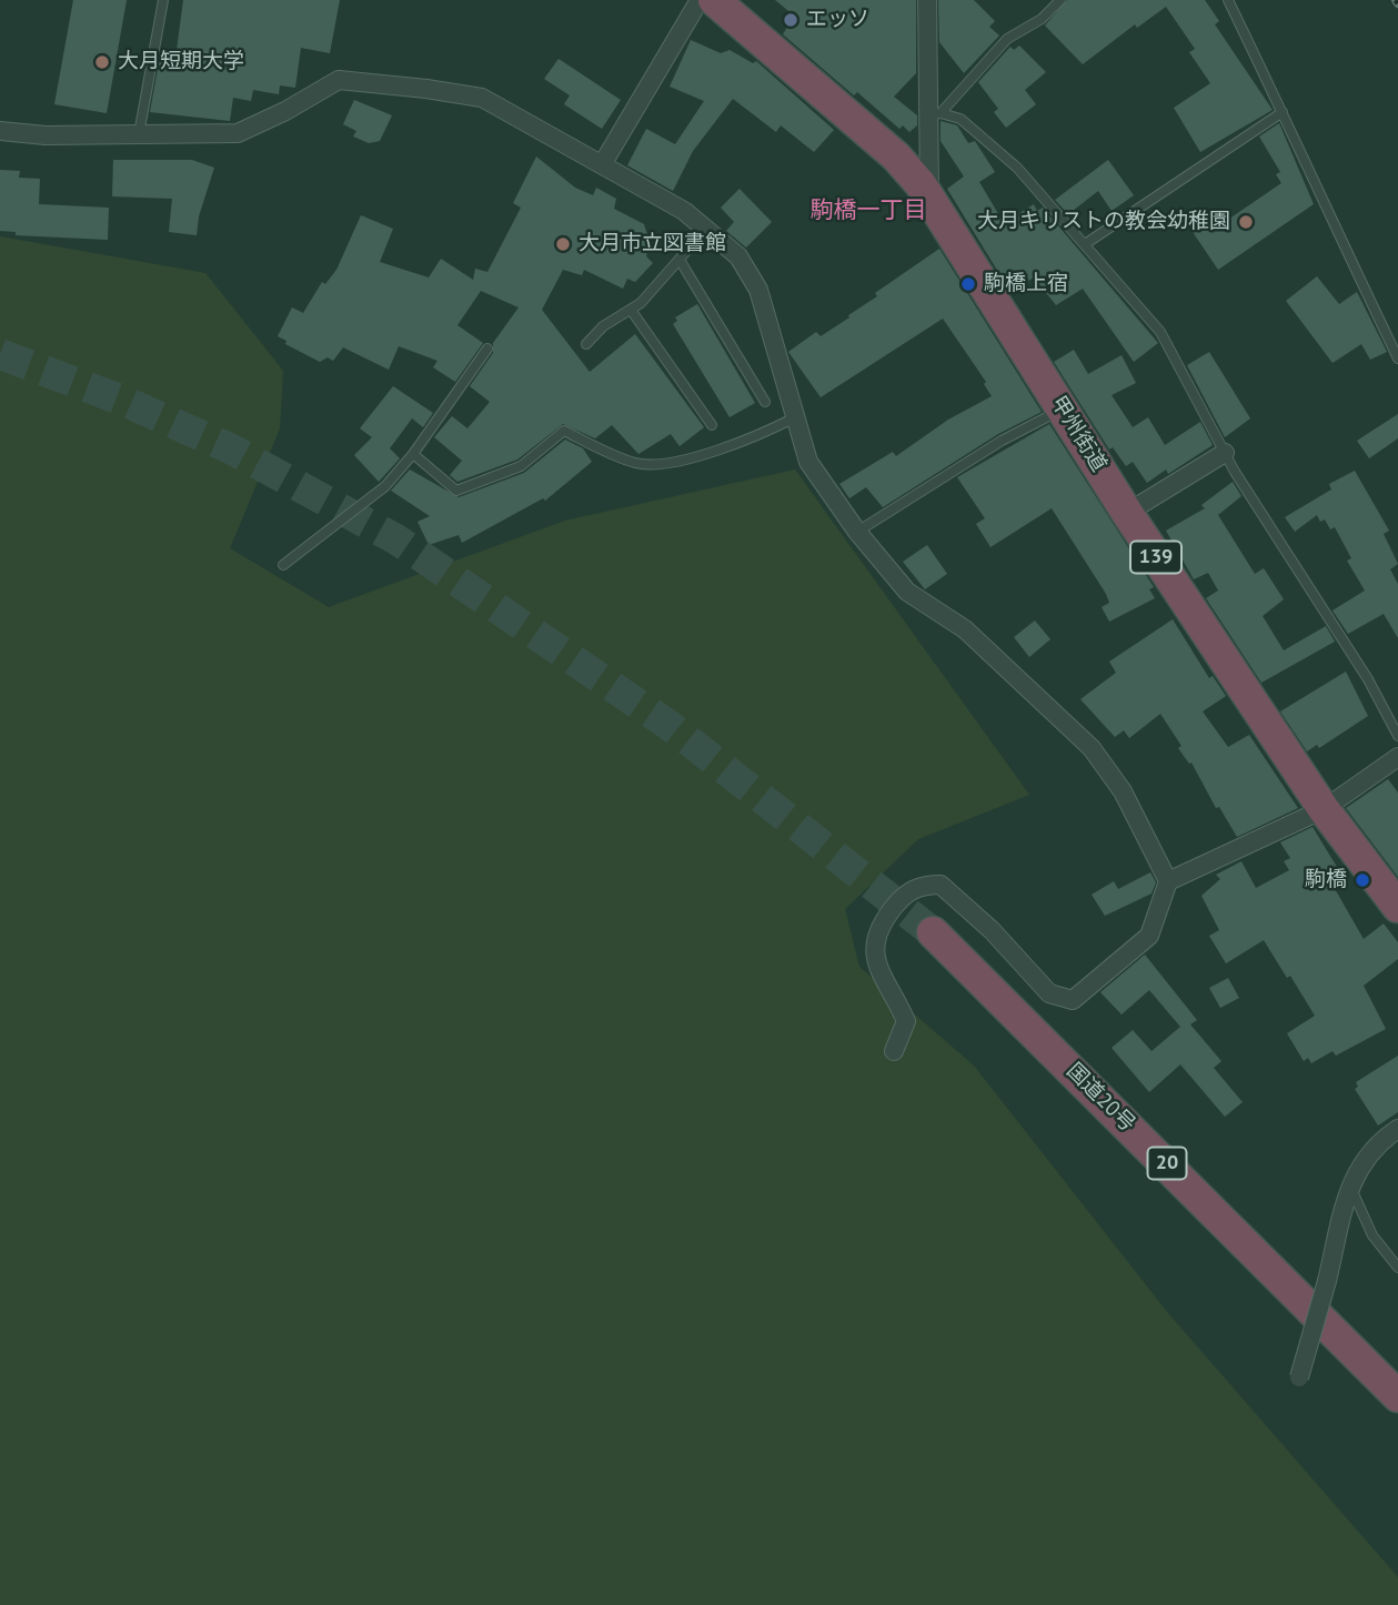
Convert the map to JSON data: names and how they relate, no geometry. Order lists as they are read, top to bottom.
{
  "streets": {
    "highway": [
      "甲州街道",
      "139",
      "国道20号",
      "20"
    ]
  },
  "districts": ["駒橋一丁目"],
  "places": [
    "エッソ",
    "大月短期大学",
    "大月キリストの教会幼稚園",
    "大月市立図書館",
    "駒橋上宿",
    "駒橋"
  ]
}
